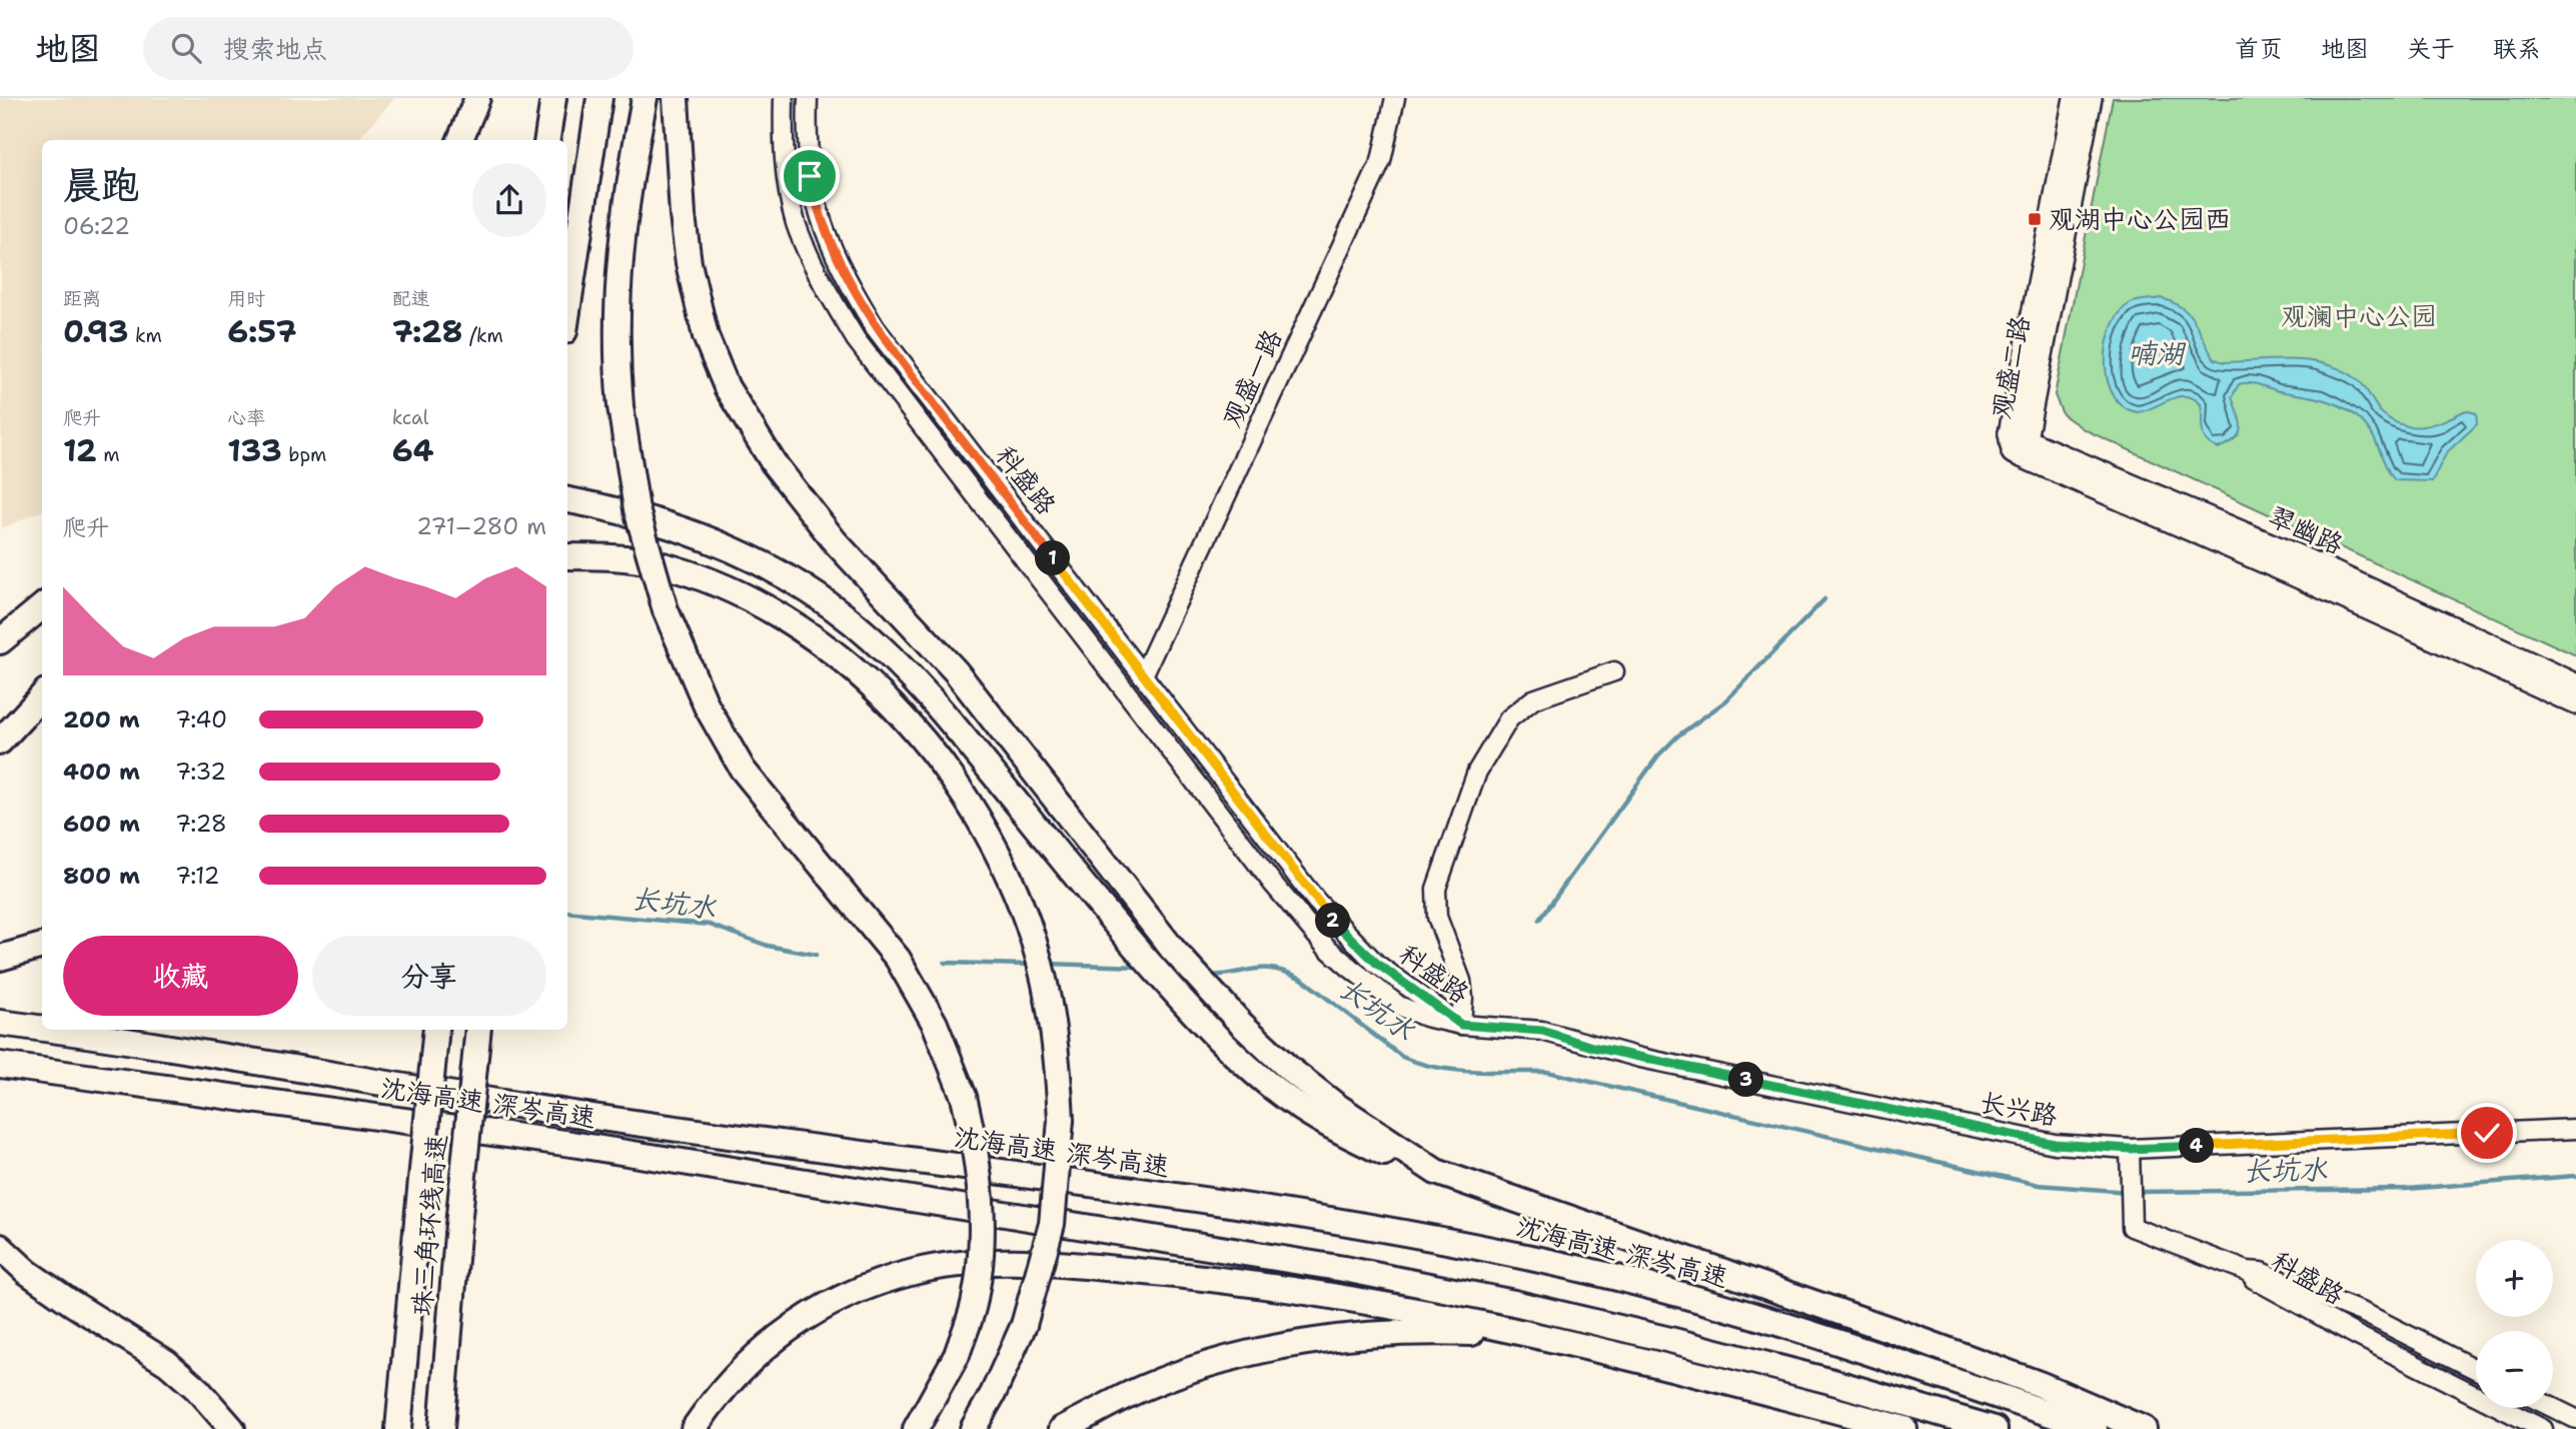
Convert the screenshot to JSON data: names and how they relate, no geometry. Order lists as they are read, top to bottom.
{
  "streets": {
    "highway": ["沈海高速 深岑高速", "珠三角环线高速"],
    "main road": ["观盛二路", "翠幽路"],
    "street": ["观盛一路", "科盛路", "长兴路"]
  },
  "crossings": [
    ["观盛二路", "翠幽路"],
    ["观盛一路", "科盛路"],
    ["科盛路", "长兴路"]
  ],
  "water": ["喃湖", "长坑水"],
  "parks": ["观澜中心公园"],
  "places": {
    "transit": ["观湖中心公园西"]
  },
  "page": {
    "header": "地图",
    "search": "搜索地点",
    "nav": [
      "首页",
      "地图",
      "关于",
      "联系"
    ],
    "heading": ["晨跑", "06:22"],
    "stats": [
      ["距离", "0.93 km"],
      ["用时", "6:57"],
      ["配速", "7:28 /km"],
      ["爬升", "12 m"],
      ["心率", "133 bpm"],
      ["kcal", "64"]
    ],
    "chart": ["爬升", "271–280 m"],
    "pins": [
      "1",
      "2",
      "3",
      "4"
    ],
    "list": [
      {
        "name": "200 m",
        "note": "7:40"
      },
      {
        "name": "400 m",
        "note": "7:32"
      },
      {
        "name": "600 m",
        "note": "7:28"
      },
      {
        "name": "800 m",
        "note": "7:12"
      }
    ],
    "buttons": ["收藏", "分享"],
    "map_buttons": ["+", "−"]
  }
}
